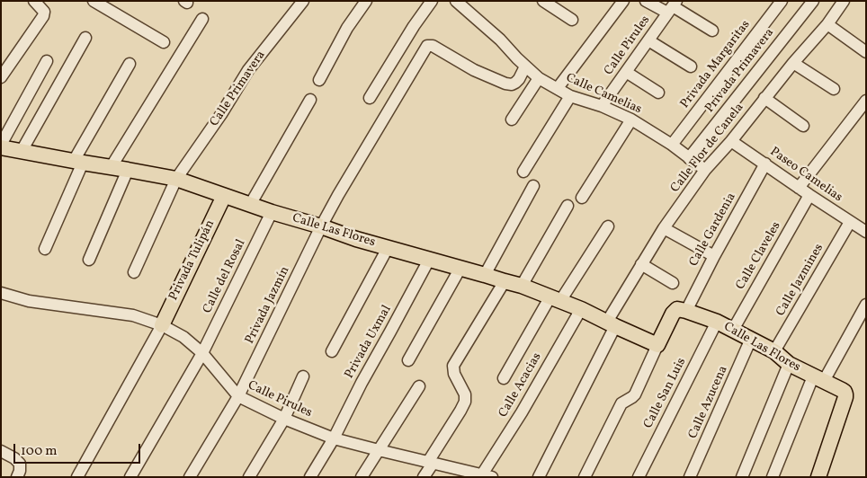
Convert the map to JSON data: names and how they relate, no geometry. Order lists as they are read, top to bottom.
{
  "streets": {
    "main road": ["Calle Las Flores", "Privada Tulipán"],
    "street": [
      "Calle Pirules",
      "Privada Margaritas",
      "Privada Primavera",
      "Calle Primavera",
      "Calle Camelias",
      "Calle Flor de Canela",
      "Paseo Camelias",
      "Calle Gardenia",
      "Calle Claveles",
      "Calle del Rosal",
      "Calle Jazmines",
      "Privada Jazmín",
      "Privada Uxmal",
      "Calle Acacias",
      "Calle San Luis",
      "Calle Azucena"
    ]
  },
  "crossings": [
    ["Calle Pirules", "Calle Camelias"],
    ["Calle Pirules", "Privada Tulipán"],
    ["Calle Pirules", "Calle del Rosal"],
    ["Calle Pirules", "Privada Jazmín"],
    ["Calle Pirules", "Privada Uxmal"],
    ["Calle Pirules", "Calle Acacias"],
    ["Privada Margaritas", "Calle Camelias"],
    ["Privada Primavera", "Calle Camelias"],
    ["Calle Primavera", "Calle Las Flores"],
    ["Calle Camelias", "Calle Flor de Canela"],
    ["Calle Camelias", "Privada Jazmín"],
    ["Calle Flor de Canela", "Paseo Camelias"],
    ["Calle Flor de Canela", "Calle Las Flores"],
    ["Paseo Camelias", "Calle Gardenia"],
    ["Paseo Camelias", "Calle Claveles"],
    ["Paseo Camelias", "Calle Jazmines"],
    ["Calle Gardenia", "Calle Las Flores"],
    ["Calle Las Flores", "Calle Claveles"],
    ["Calle Las Flores", "Privada Tulipán"],
    ["Calle Las Flores", "Calle del Rosal"],
    ["Calle Las Flores", "Calle Jazmines"],
    ["Calle Las Flores", "Privada Jazmín"],
    ["Calle Las Flores", "Privada Uxmal"],
    ["Calle Las Flores", "Calle Acacias"],
    ["Calle Las Flores", "Calle San Luis"],
    ["Calle Las Flores", "Calle Azucena"]
  ],
  "scale_bar": "100 m"
}
